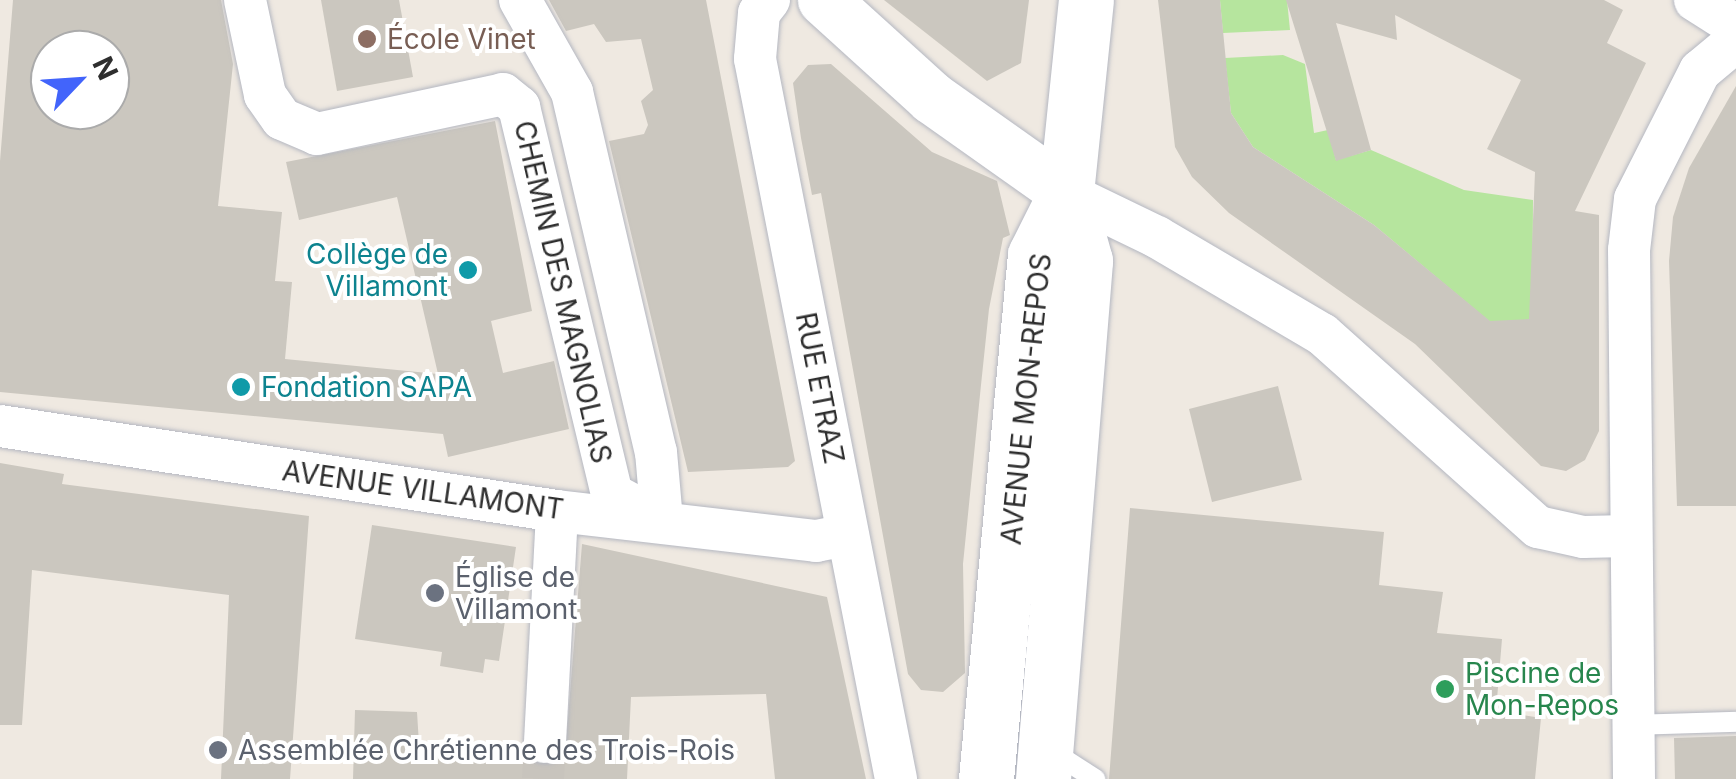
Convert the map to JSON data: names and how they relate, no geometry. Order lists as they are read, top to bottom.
{
  "streets": {
    "main road": ["AVENUE MON-REPOS"],
    "street": ["CHEMIN DES MAGNOLIAS", "RUE ETRAZ", "AVENUE VILLAMONT"]
  },
  "crossings": [
    ["CHEMIN DES MAGNOLIAS", "AVENUE VILLAMONT"],
    ["RUE ETRAZ", "AVENUE VILLAMONT"]
  ],
  "places": [
    "École Vinet",
    "Collège de Villamont",
    "Fondation SAPA",
    "Église de Villamont",
    "Piscine de Mon-Repos",
    "Assemblée Chrétienne des Trois-Rois"
  ],
  "north": "top right"
}
